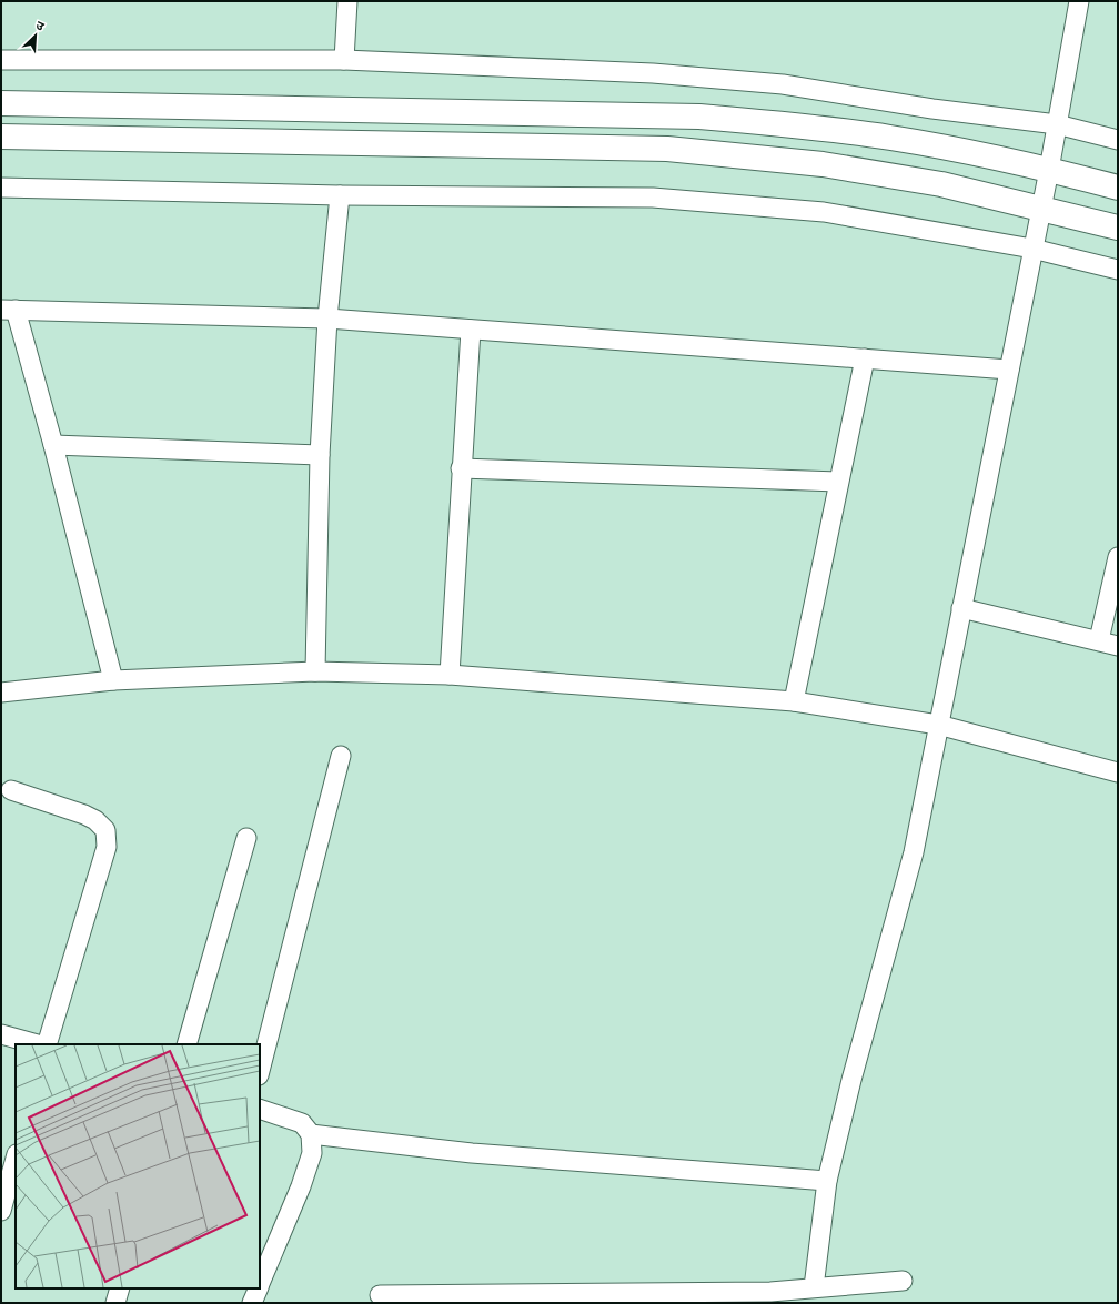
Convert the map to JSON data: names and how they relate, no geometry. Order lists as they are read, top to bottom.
{
  "north": "top right"
}
